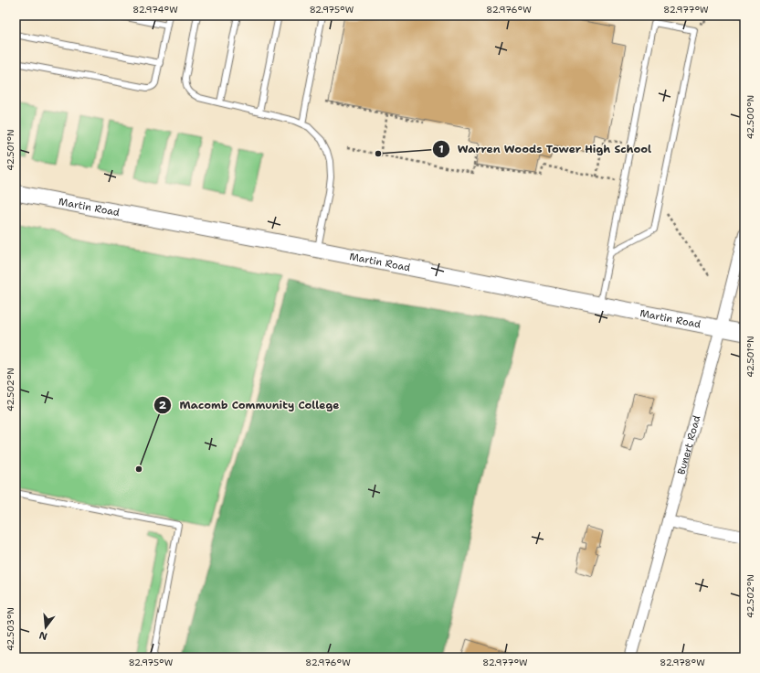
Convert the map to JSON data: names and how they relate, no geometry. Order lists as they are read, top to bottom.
{
  "streets": {
    "street": ["Martin Road", "Bunert Road"]
  },
  "crossings": [
    ["Martin Road", "Bunert Road"]
  ],
  "places": ["Warren Woods Tower High School", "Macomb Community College"],
  "north": "bottom",
  "coordinates": [
    "82.974°W",
    "82.975°W",
    "82.976°W",
    "82.977°W",
    "42.500°N",
    "42.501°N",
    "42.502°N",
    "42.503°N",
    "82.978°W"
  ]
}
